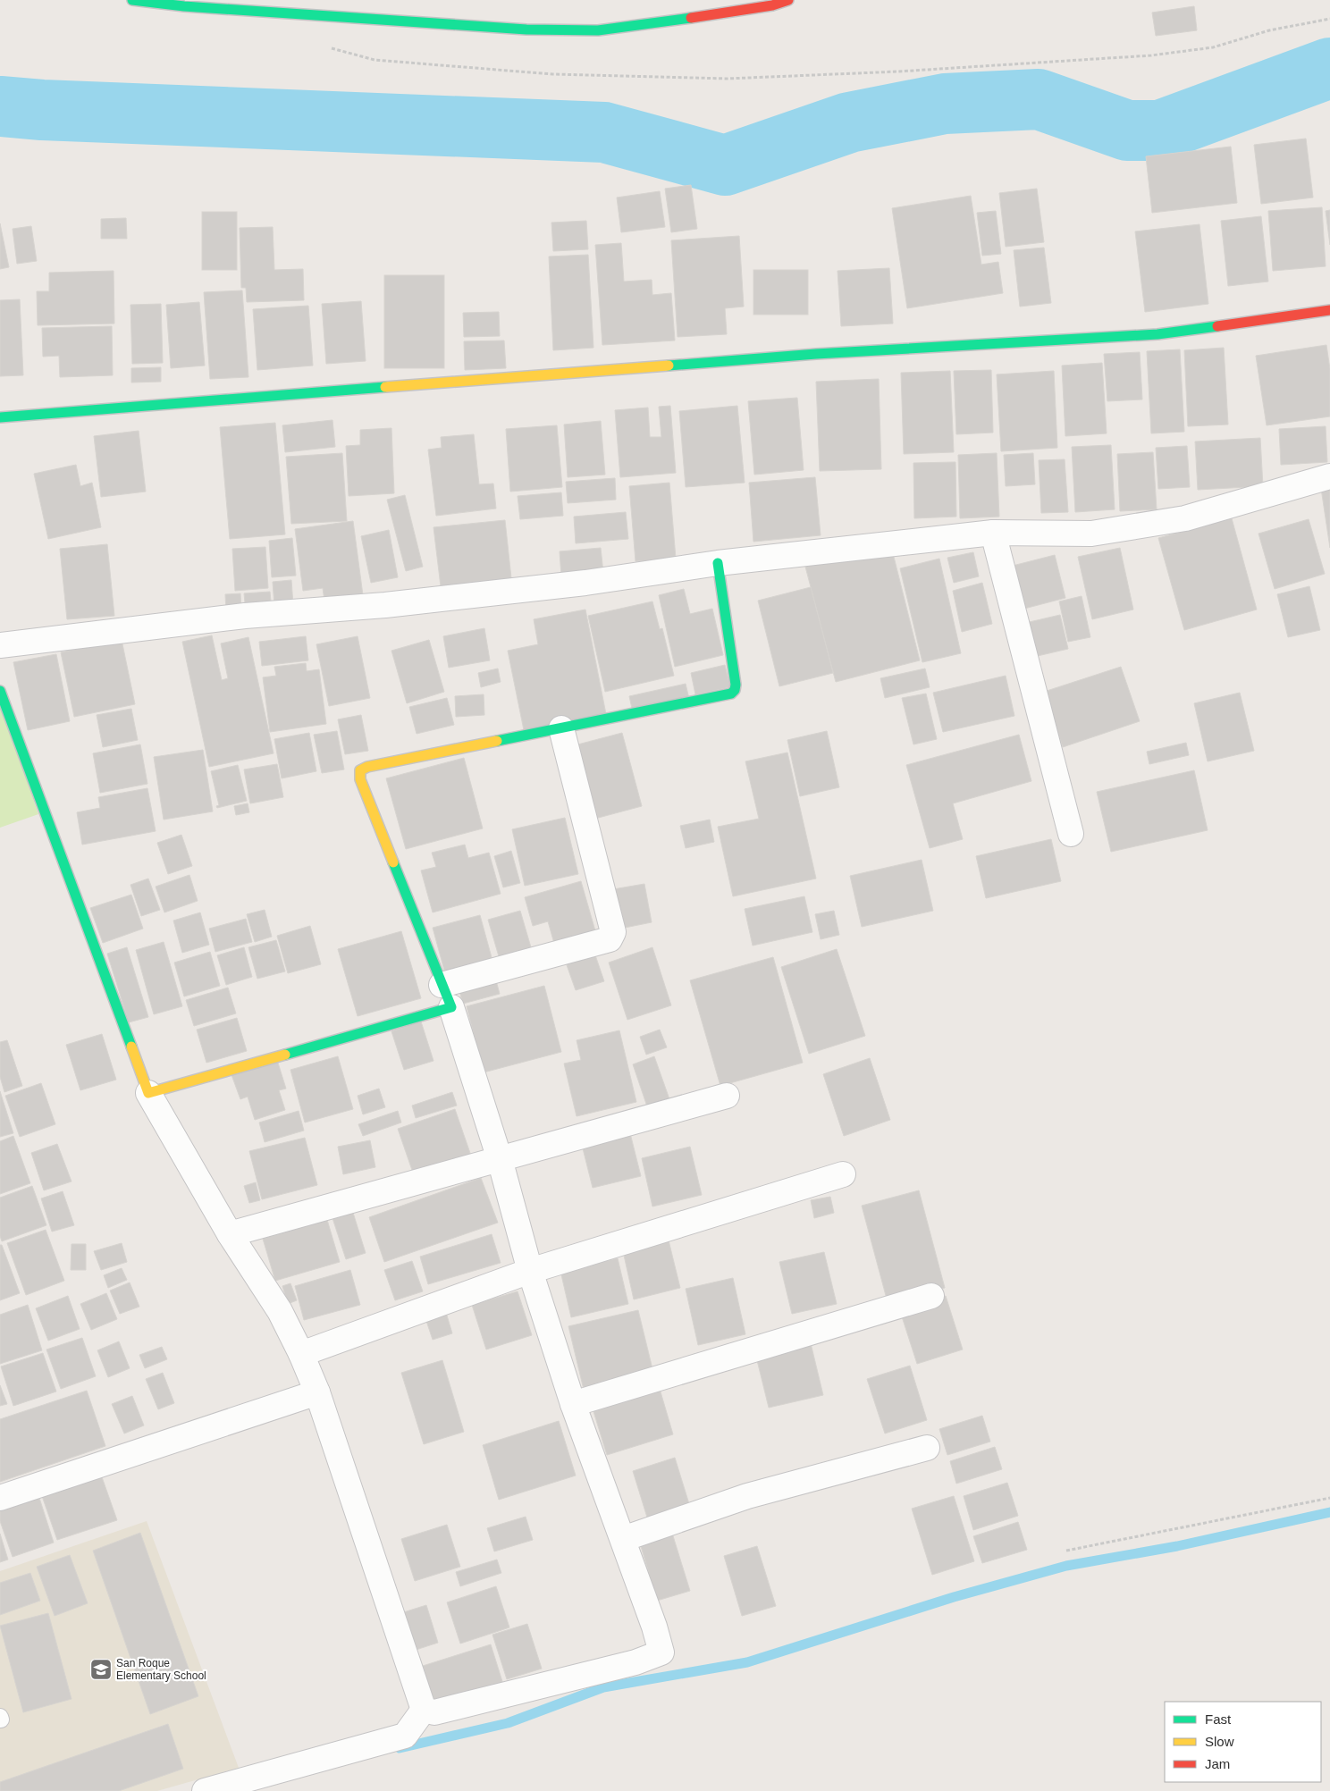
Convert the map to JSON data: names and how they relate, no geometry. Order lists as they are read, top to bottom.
{
  "places": {
    "school or university": ["San Roque Elementary School"]
  },
  "legend": ["Fast", "Slow", "Jam"]
}
